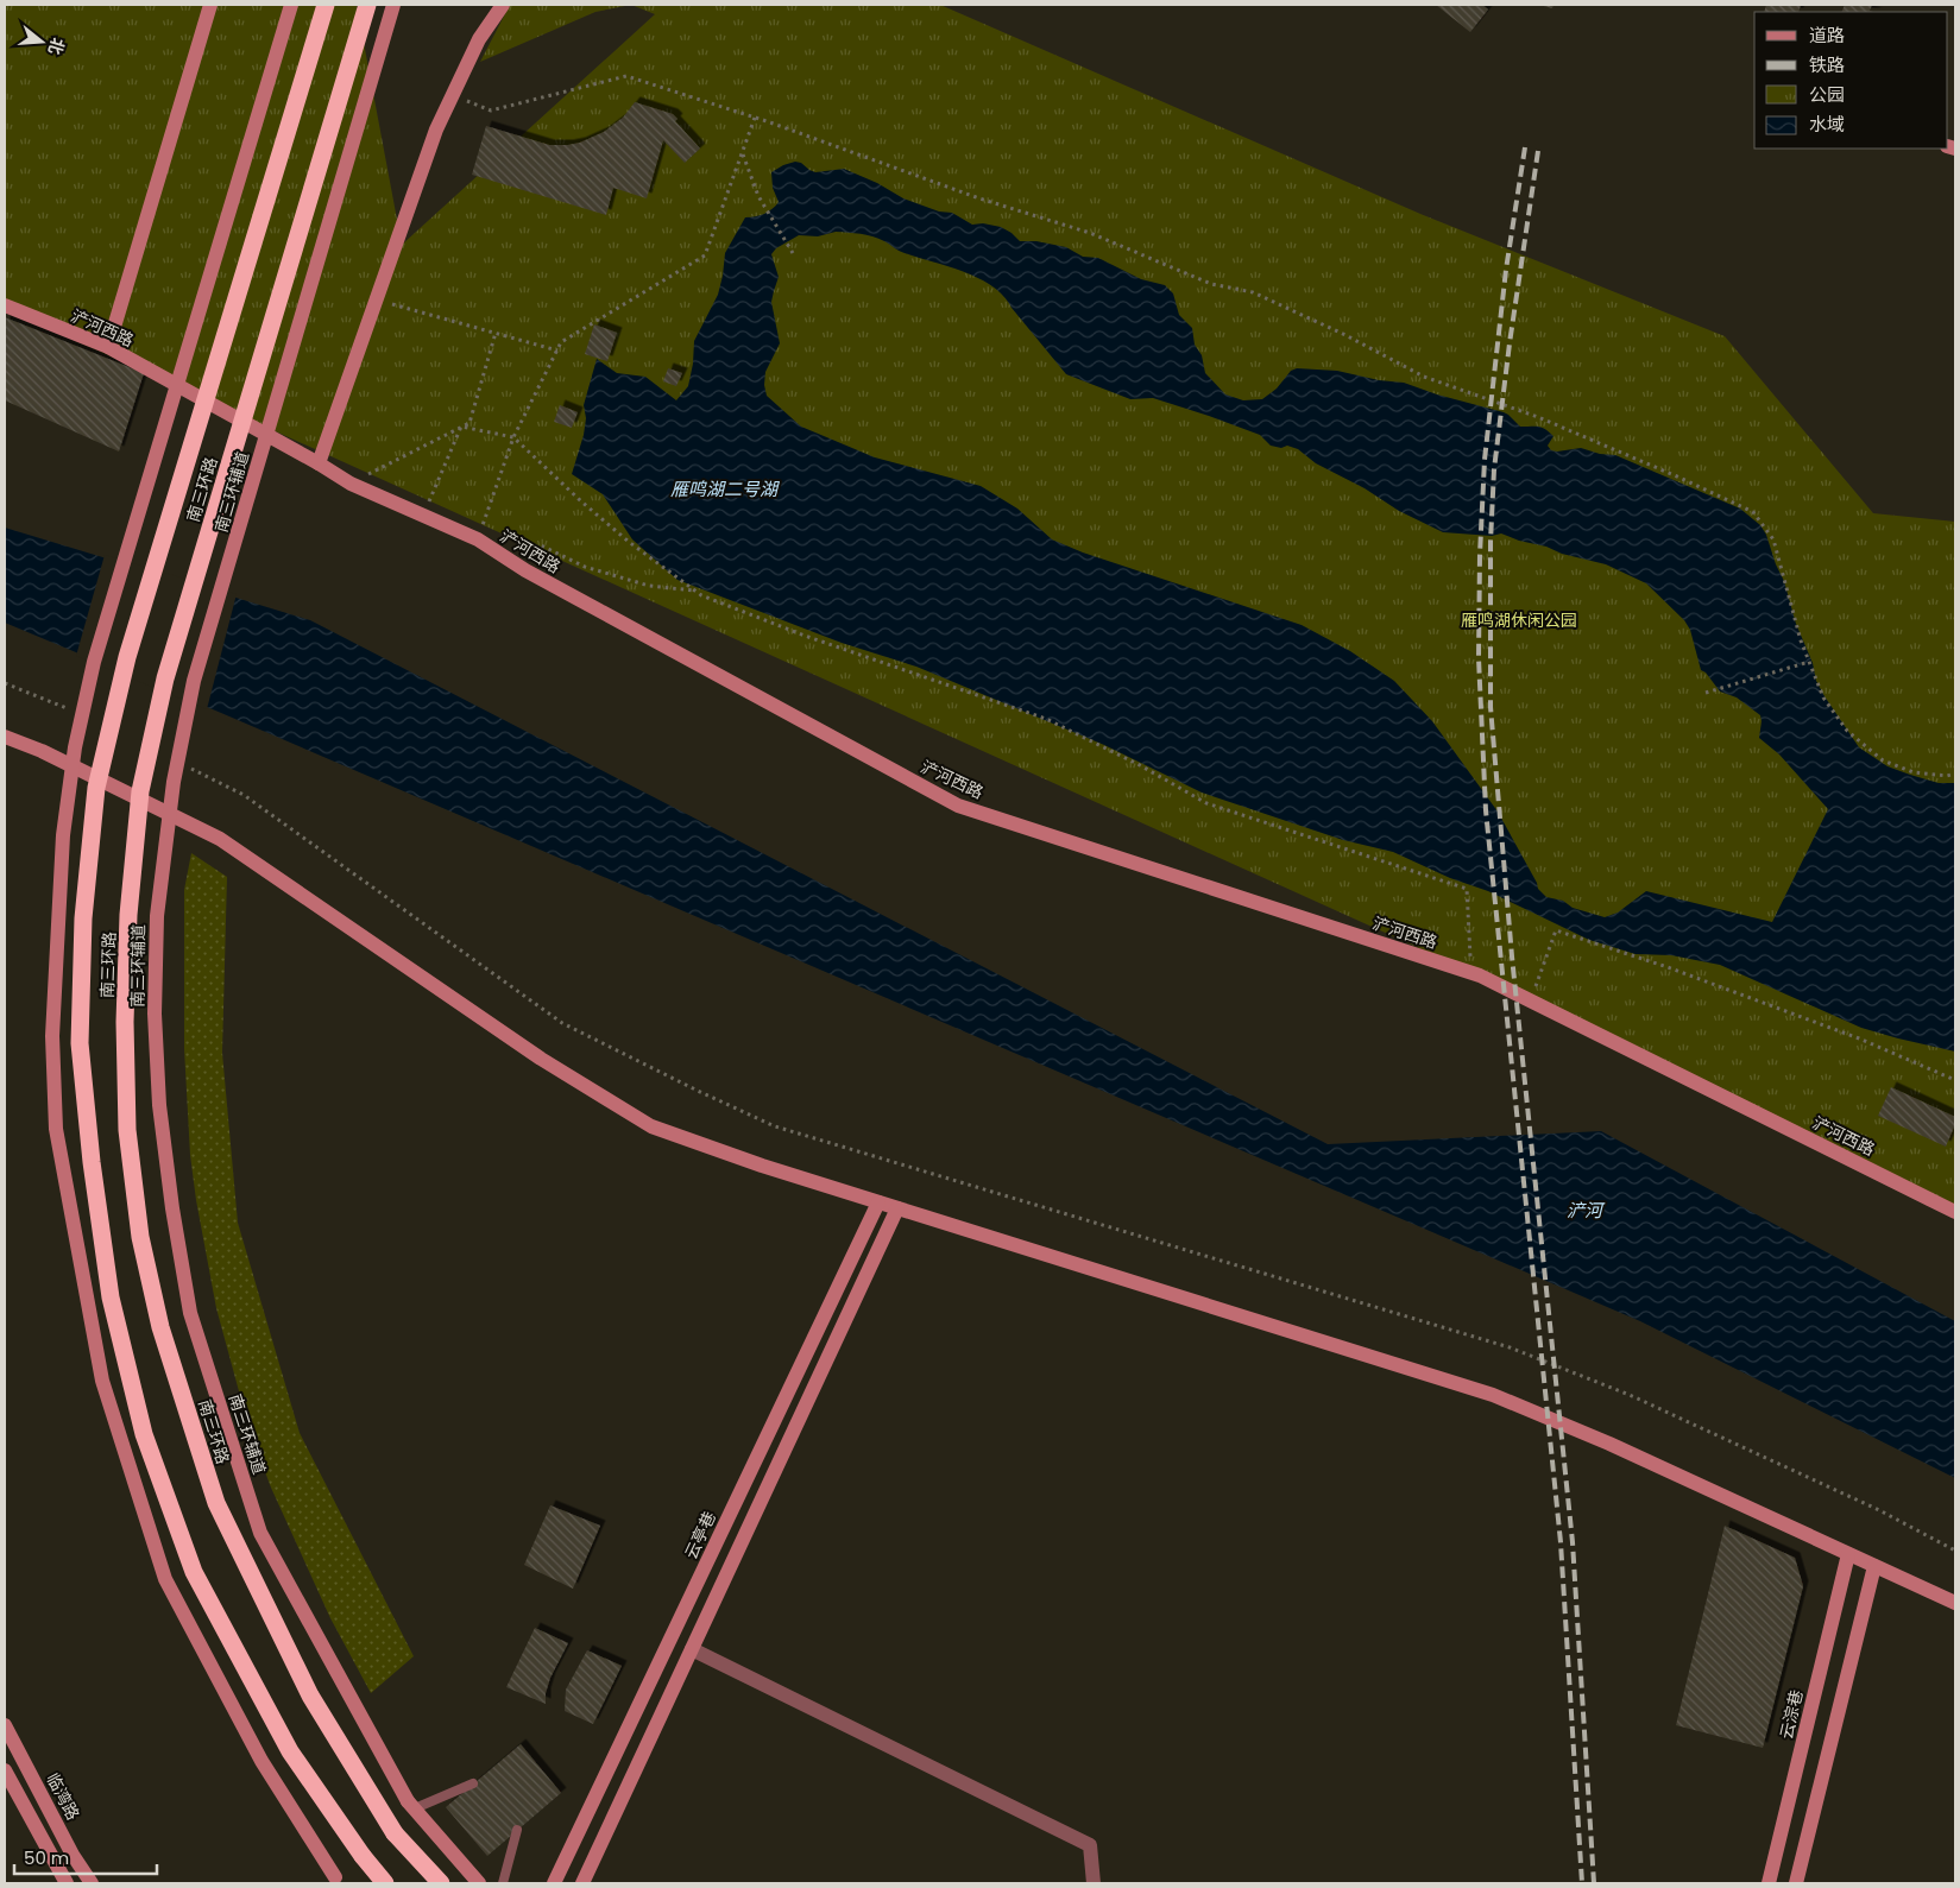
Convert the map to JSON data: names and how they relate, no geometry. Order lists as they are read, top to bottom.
{
  "streets": {
    "highway": ["南三环路"],
    "street": [
      "浐河西路",
      "南三环辅道",
      "云亭巷",
      "云淙巷",
      "临湾路"
    ]
  },
  "water": ["雁鸣湖二号湖", "浐河"],
  "parks": ["雁鸣湖休闲公园"],
  "legend": [
    "道路",
    "铁路",
    "公园",
    "水域"
  ],
  "scale_bar": "50 m",
  "north": "right"
}
